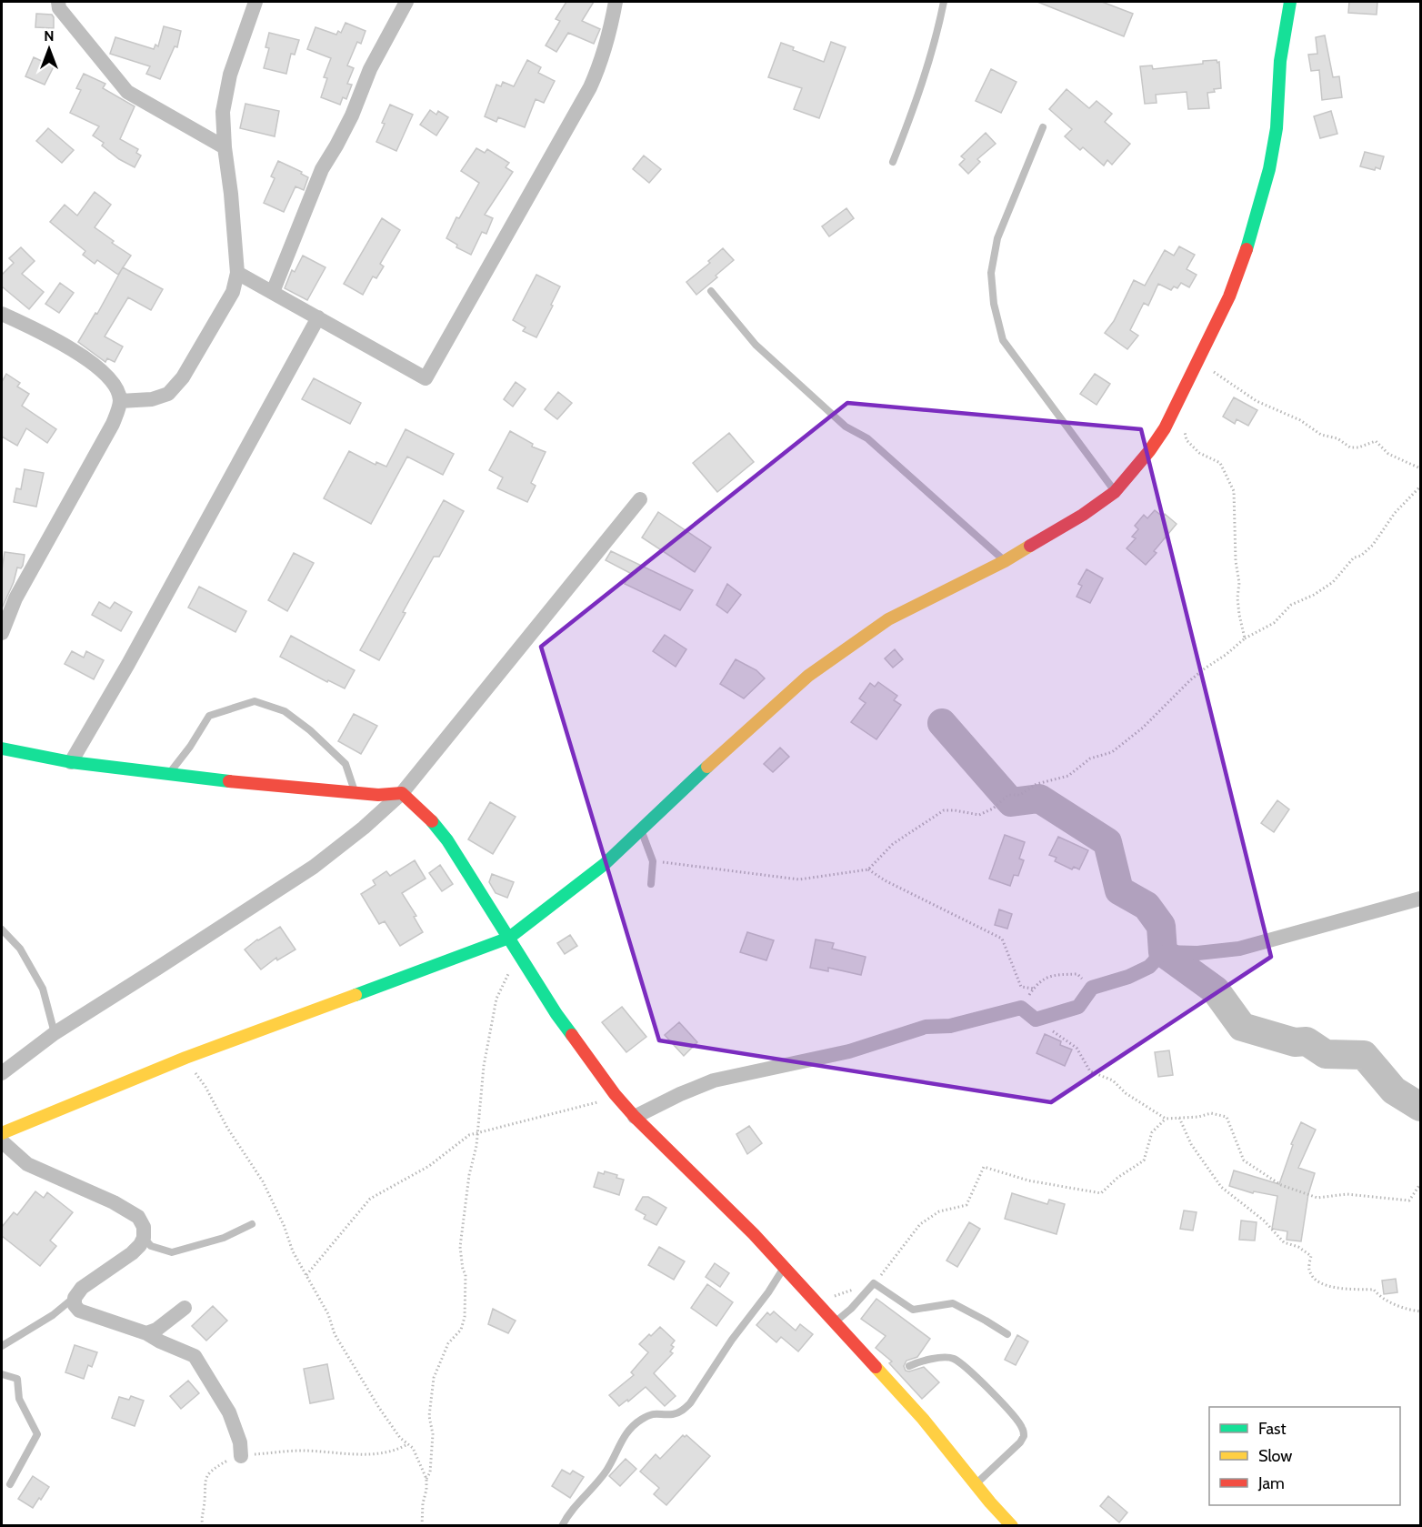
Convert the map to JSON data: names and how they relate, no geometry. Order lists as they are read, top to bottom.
{
  "legend": ["Fast", "Slow", "Jam"],
  "north": "top"
}
